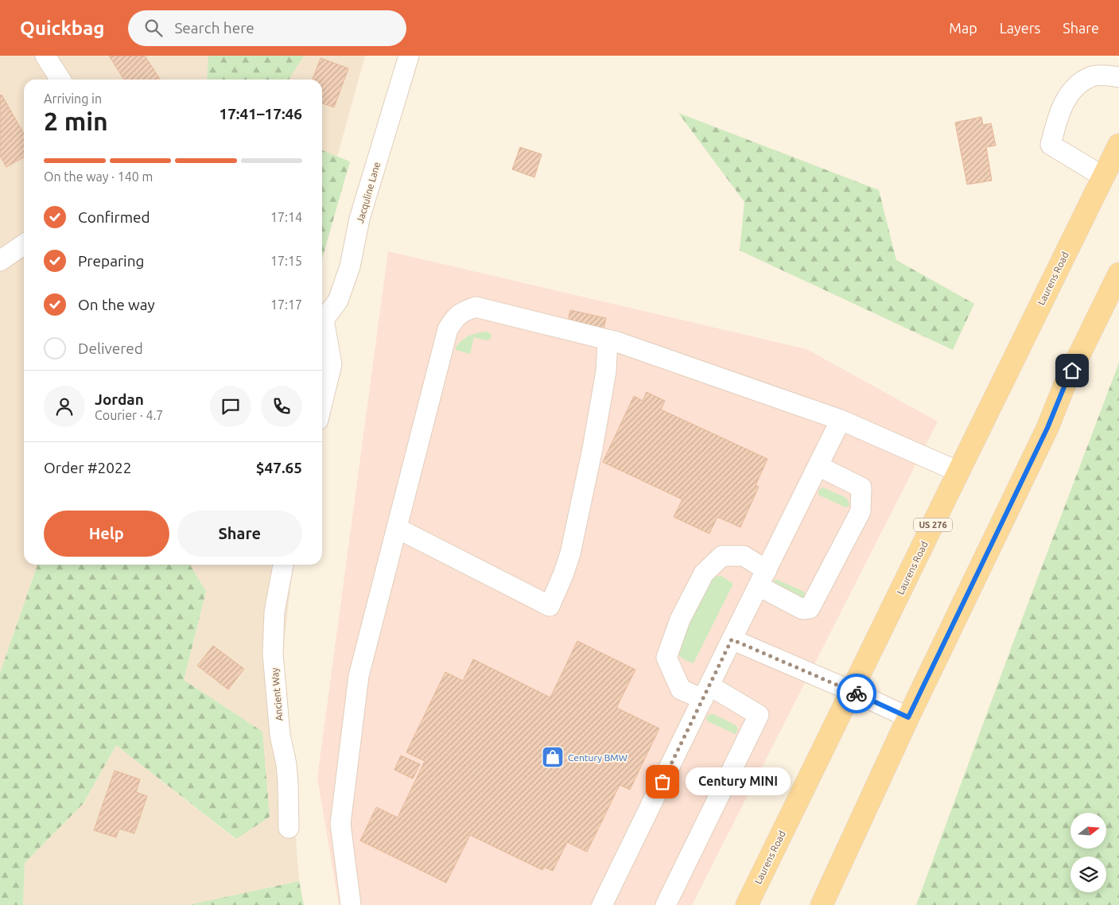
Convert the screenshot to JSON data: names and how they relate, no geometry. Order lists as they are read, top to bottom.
{
  "streets": {
    "main road": ["Laurens Road", "US 276"],
    "street": ["Jacquline Lane", "Ancient Way"]
  },
  "places": {
    "shop": ["Century BMW"],
    "other": ["Century MINI"]
  },
  "north": "right",
  "page": {
    "header": "Quickbag",
    "search": "Search here",
    "nav": ["Map", "Layers", "Share"],
    "heading": ["2 min", "Arriving in", "17:41–17:46"],
    "panel": [
      "Jordan",
      "Courier · 4.7",
      "Order #2022",
      "$47.65"
    ],
    "bar": "On the way · 140 m",
    "list": [
      ["Confirmed", "17:14"],
      ["Preparing", "17:15"],
      ["On the way", "17:17"],
      "Delivered"
    ],
    "buttons": ["Help", "Share"],
    "bubble": "Century MINI"
  }
}
